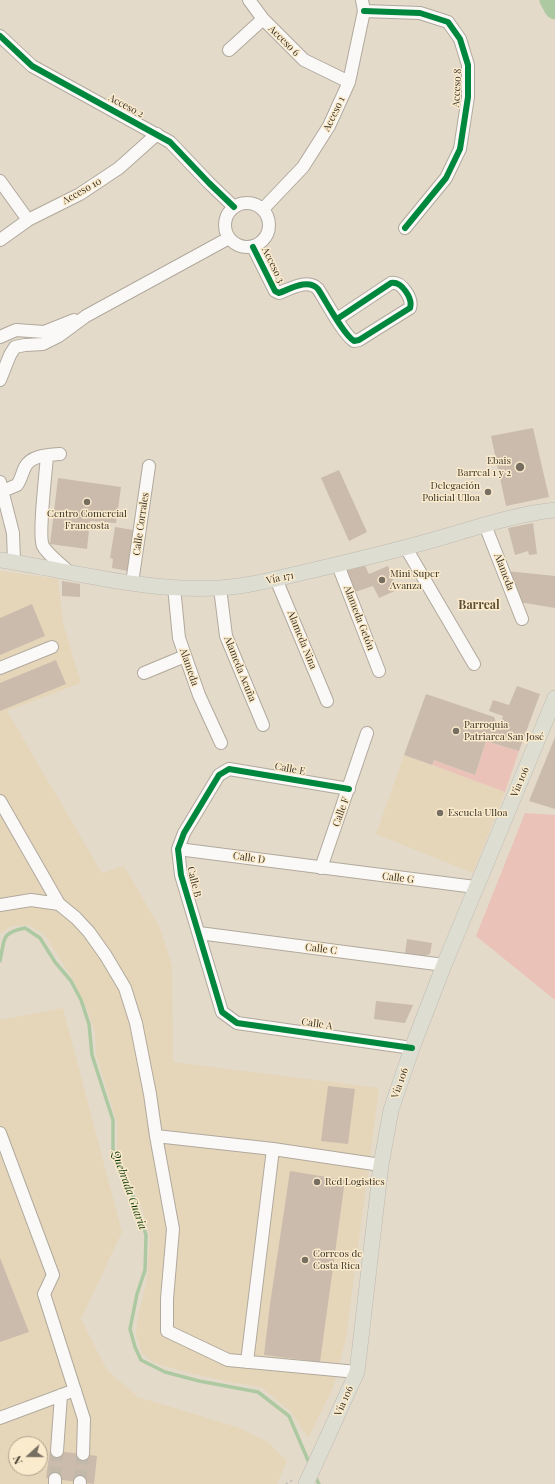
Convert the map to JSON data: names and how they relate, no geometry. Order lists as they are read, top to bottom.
{
  "streets": {
    "main road": ["Vía 171", "Vía 106"],
    "street": [
      "Acceso 6",
      "Acceso 8",
      "Acceso 2",
      "Acceso 1",
      "Acceso 10",
      "Acceso 3",
      "Calle Corrales",
      "Alameda",
      "Alameda Getón",
      "Alameda Nina",
      "Alameda Acuña",
      "Calle E",
      "Calle F",
      "Calle D",
      "Calle G",
      "Calle B",
      "Calle C",
      "Calle A"
    ]
  },
  "crossings": [
    ["Acceso 6", "Acceso 1"],
    ["Acceso 8", "Acceso 1"],
    ["Acceso 2", "Acceso 1"],
    ["Acceso 2", "Acceso 10"],
    ["Acceso 2", "Acceso 3"],
    ["Acceso 1", "Acceso 3"],
    ["Calle Corrales", "Vía 171"],
    ["Alameda", "Vía 171"],
    ["Vía 171", "Alameda Getón"],
    ["Vía 171", "Alameda Nina"],
    ["Vía 171", "Alameda Acuña"],
    ["Calle E", "Calle F"],
    ["Calle E", "Calle B"],
    ["Vía 106", "Calle G"],
    ["Vía 106", "Calle C"],
    ["Vía 106", "Calle A"],
    ["Calle F", "Calle D"],
    ["Calle F", "Calle G"],
    ["Calle D", "Calle G"],
    ["Calle D", "Calle B"],
    ["Calle B", "Calle C"],
    ["Calle B", "Calle A"]
  ],
  "districts": ["Barreal"],
  "water": ["Quebrada Guaria"],
  "places": [
    "Ebais Barreal 1 y 2",
    "Delegación Policial Ulloa",
    "Centro Comercial Francosta",
    "Mini Super Avanza",
    "Parroquia Patriarca San José",
    "Escuela Ulloa",
    "Red Logistics",
    "Correos de Costa Rica"
  ],
  "north": "left"
}
